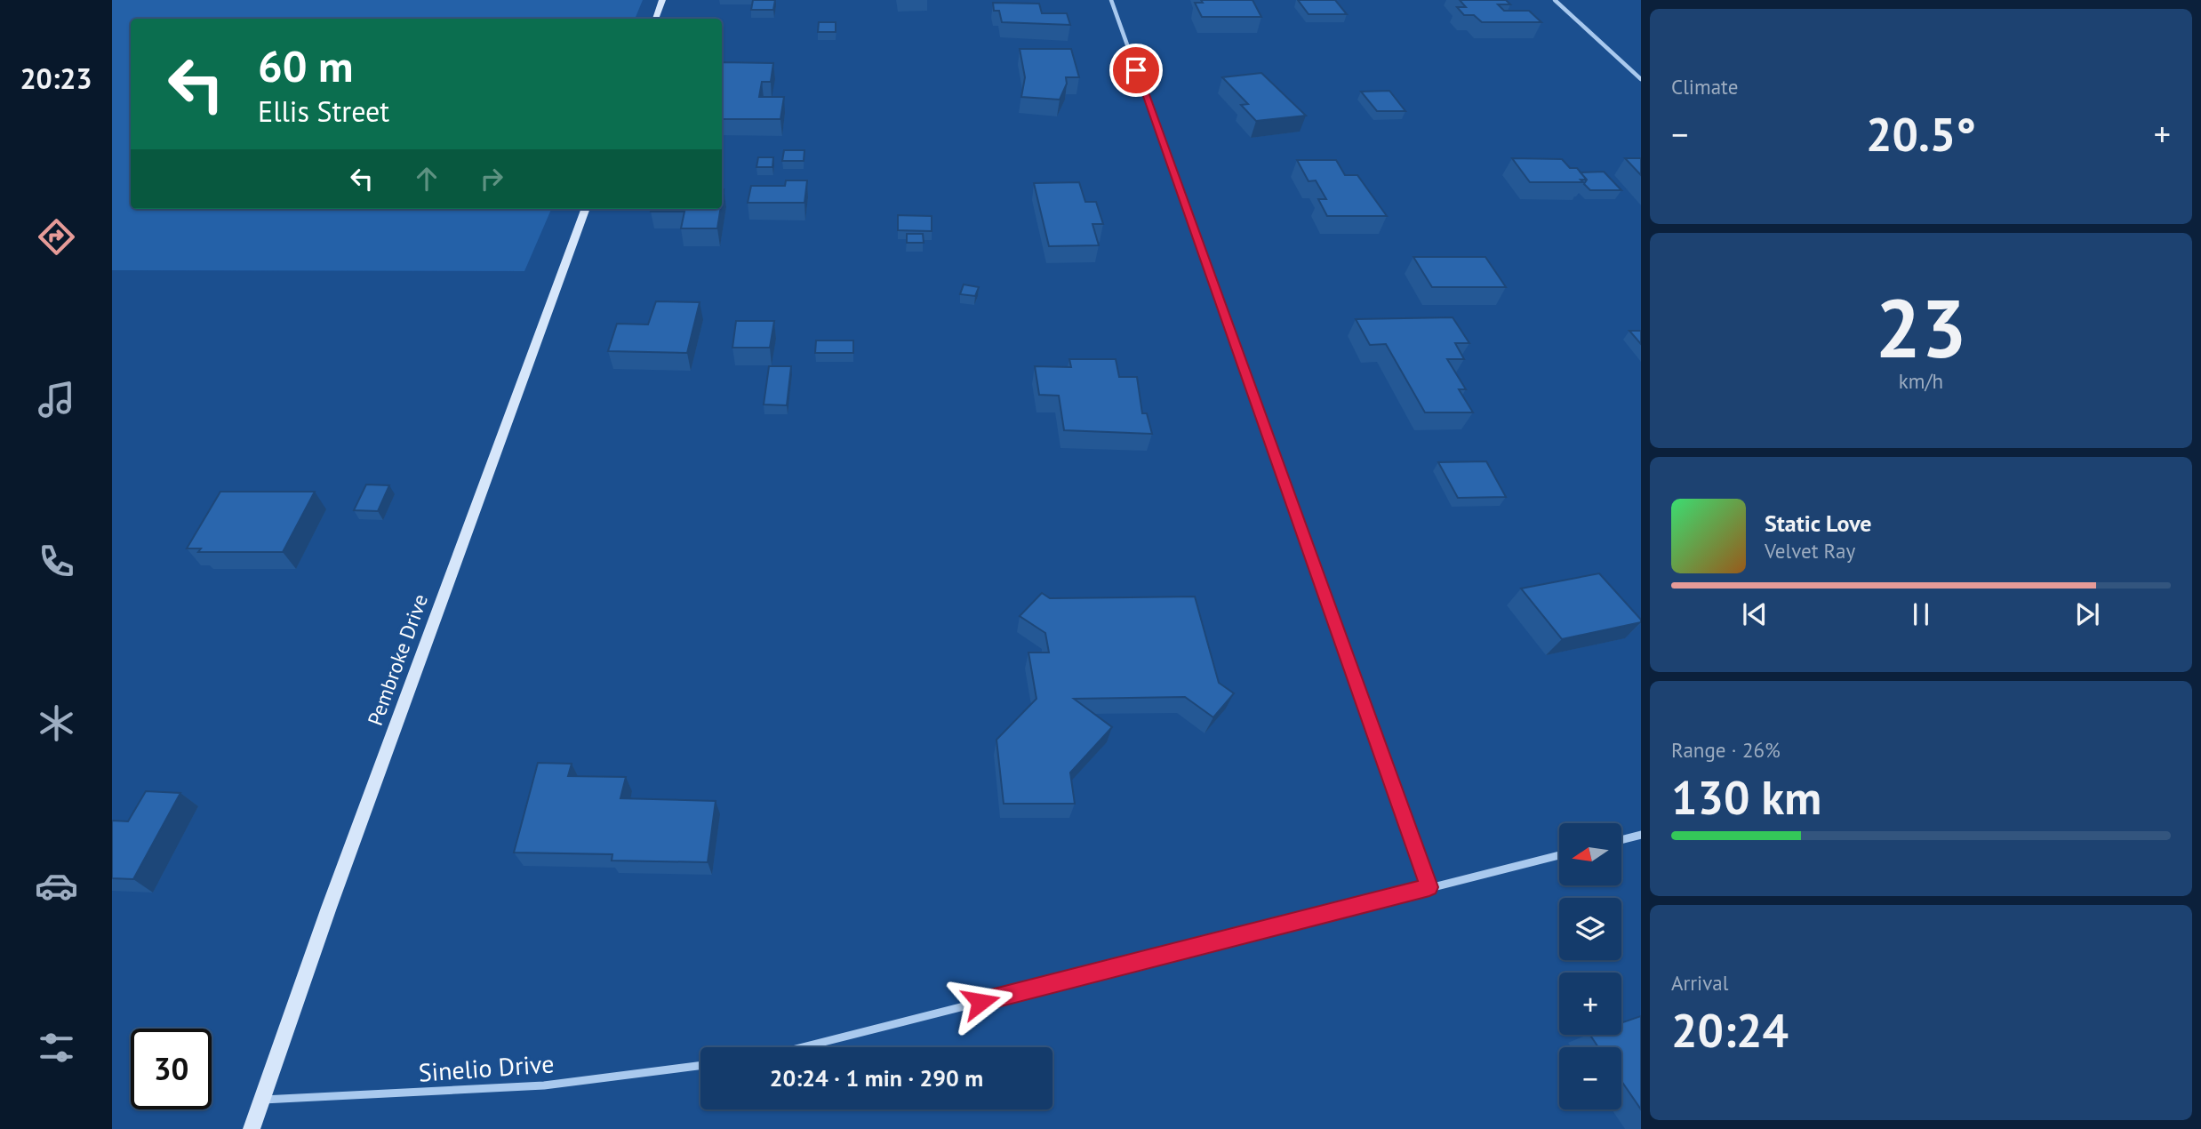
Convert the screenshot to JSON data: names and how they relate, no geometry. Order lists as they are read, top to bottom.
{
  "streets": {
    "street": ["Pembroke Drive", "Sinelio Drive"]
  },
  "crossings": [
    ["Pembroke Drive", "Sinelio Drive"]
  ],
  "north": "left",
  "page": {
    "tabs": "20:23",
    "tile": [
      "Climate",
      ["23", "km/h"],
      ["Range · 26%", "130 km"],
      ["Arrival", "20:24"]
    ],
    "turn": ["60 m", "Ellis Street"],
    "heat": ["−", "20.5°", "+"],
    "song": ["Static Love", "Velvet Ray"],
    "map_buttons": ["+", "−"],
    "limit": "30",
    "trip": "20:24 · 1 min · 290 m"
  }
}
